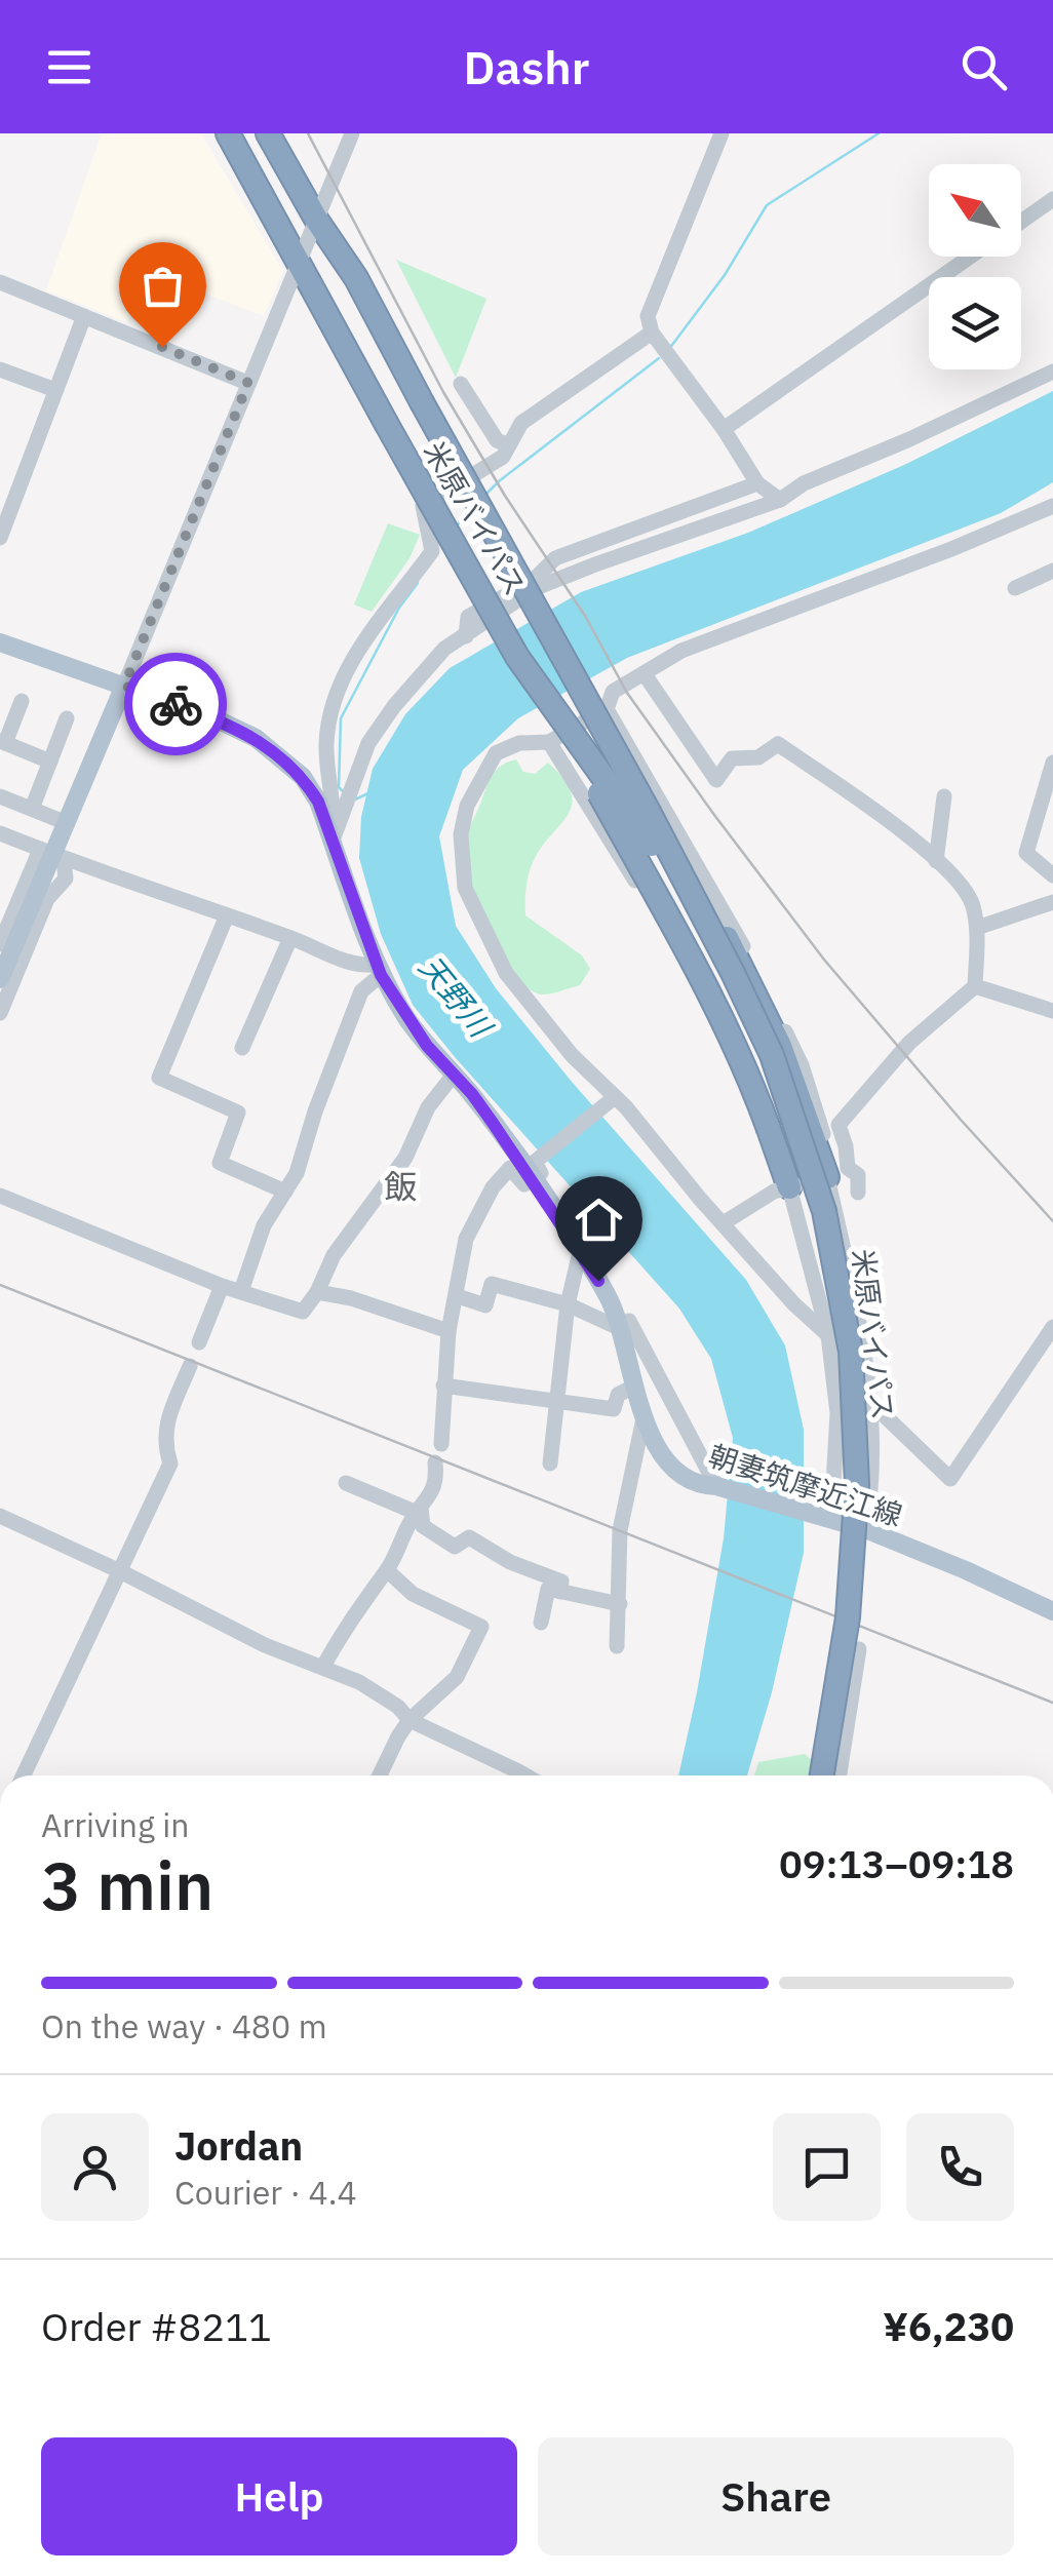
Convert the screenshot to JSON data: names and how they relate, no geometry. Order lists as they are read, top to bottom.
{
  "streets": {
    "highway": ["米原バイパス"],
    "main road": ["朝妻筑摩近江線"]
  },
  "districts": ["飯"],
  "water": ["天野川"],
  "north": "top left",
  "page": {
    "header": "Dashr",
    "heading": ["3 min", "Arriving in", "09:13–09:18"],
    "panel": [
      "Jordan",
      "Courier · 4.4",
      "Order #8211",
      "¥6,230"
    ],
    "bar": "On the way · 480 m",
    "buttons": ["Help", "Share"]
  }
}
